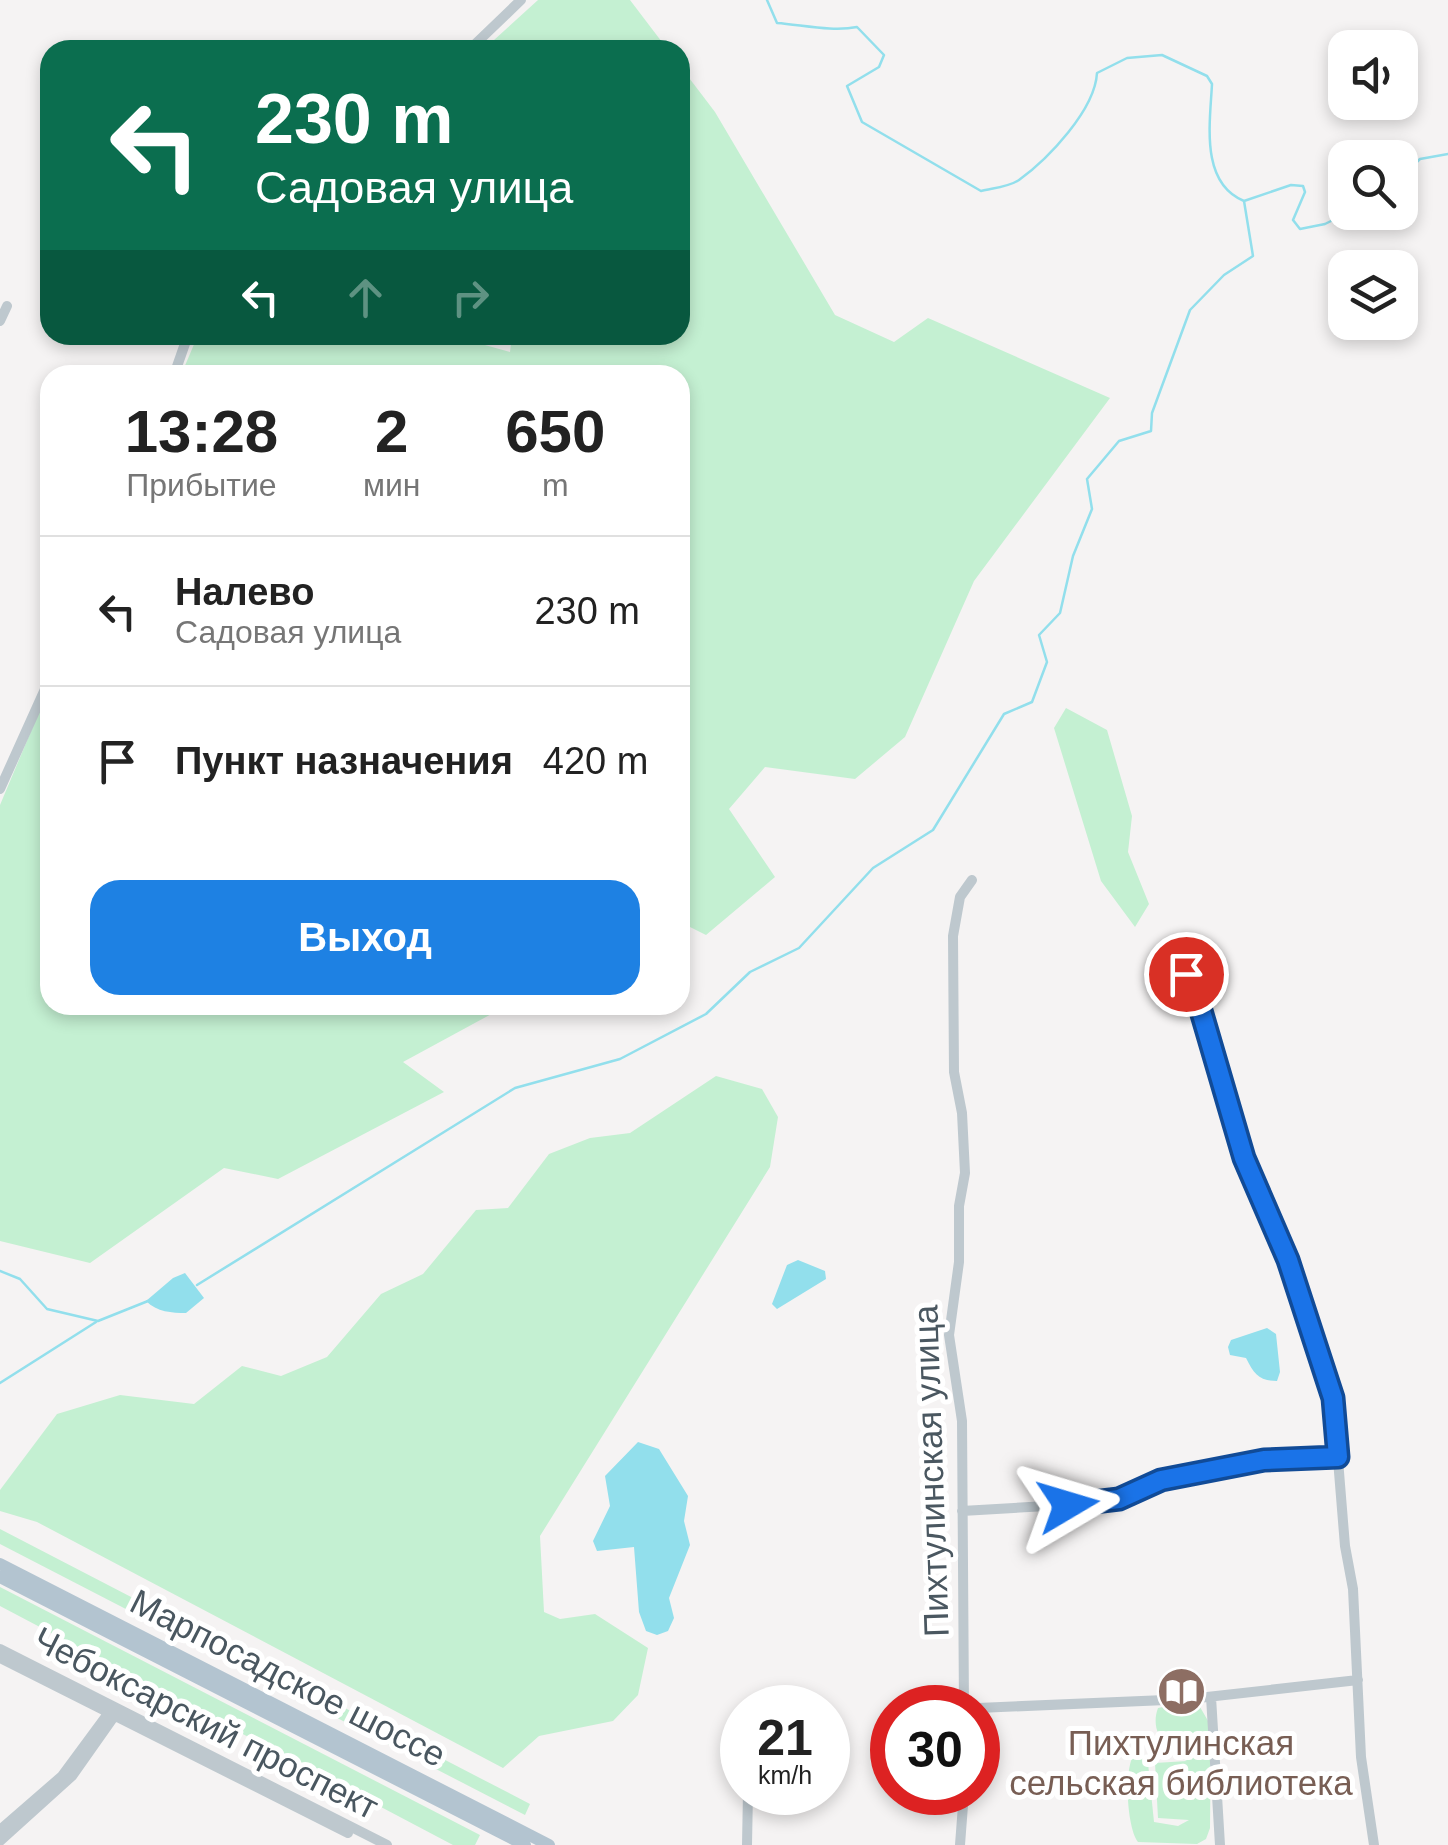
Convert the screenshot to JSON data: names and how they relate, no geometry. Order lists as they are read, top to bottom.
{
  "streets": {
    "main road": ["Марпосадское шоссе"],
    "street": ["Пихтулинская улица", "Чебоксарский проспект"]
  },
  "places": {
    "library": ["Пихтулинская сельская библиотека"]
  },
  "page": {
    "turn": ["230 m", "Садовая улица"],
    "eta": [
      "13:28",
      "Прибытие",
      "2",
      "мин",
      "650",
      "m"
    ],
    "list": [
      {
        "name": "Налево",
        "note": "Садовая улица",
        "value": "230 m"
      },
      {
        "name": "Пункт назначения",
        "value": "420 m"
      }
    ],
    "buttons": "Выход",
    "speed": "21 km/h",
    "limit": "30"
  }
}
